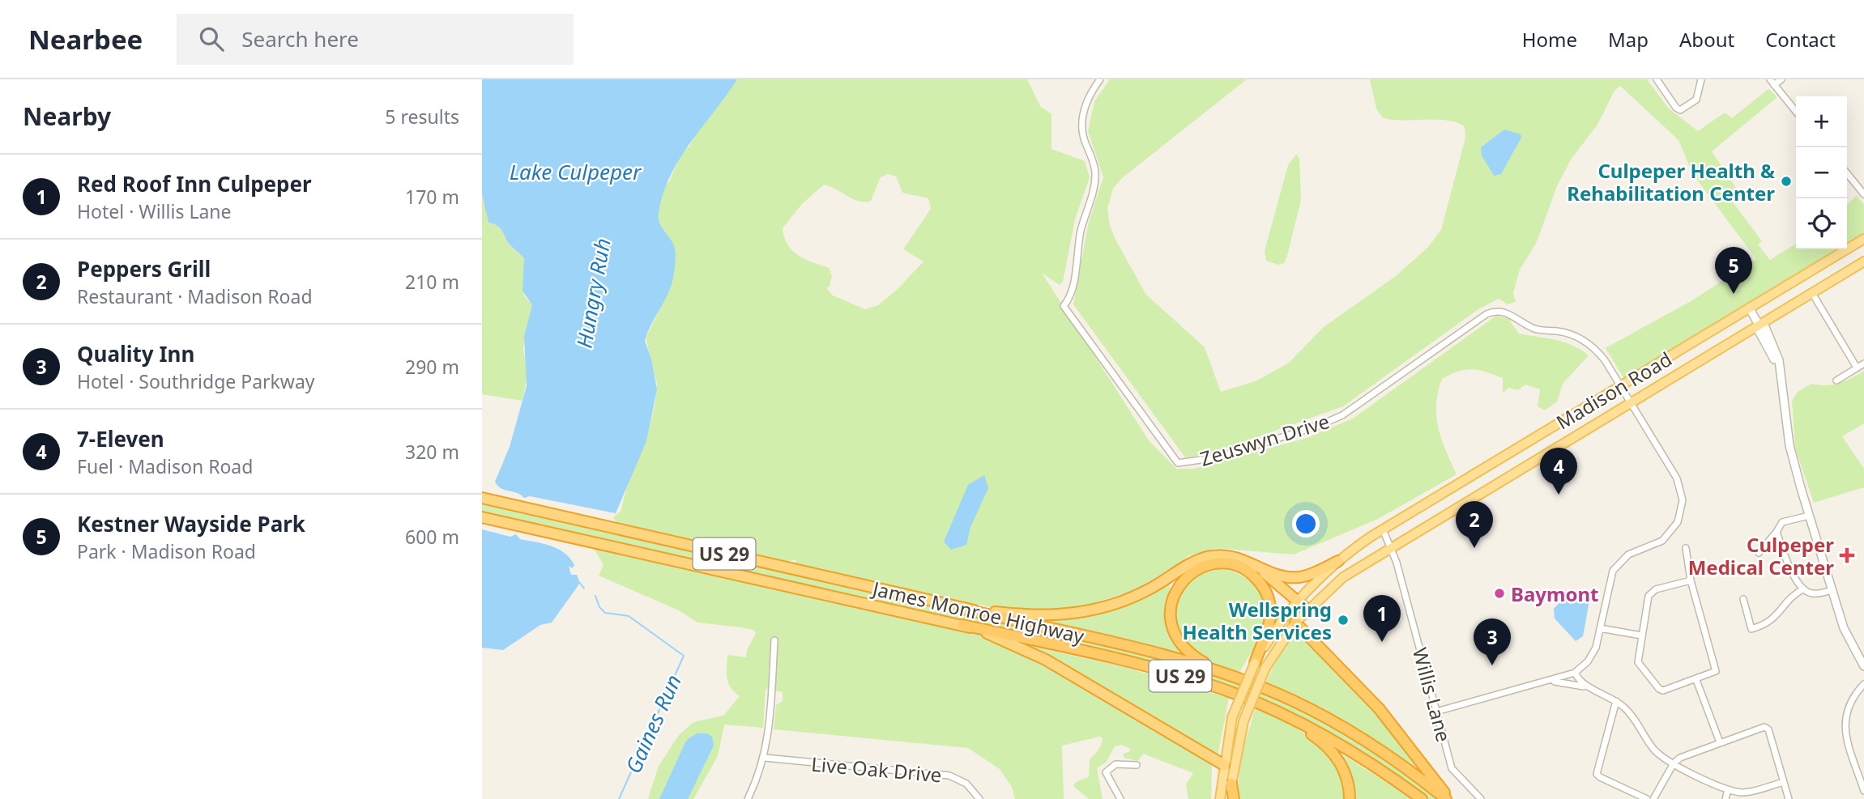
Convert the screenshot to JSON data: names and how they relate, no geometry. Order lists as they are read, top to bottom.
{
  "streets": {
    "highway": ["US 29", "James Monroe Highway"],
    "main road": ["Madison Road"],
    "street": ["Zeuswyn Drive", "Willis Lane", "Live Oak Drive"]
  },
  "crossings": [
    ["Madison Road", "Zeuswyn Drive"],
    ["Madison Road", "Willis Lane"]
  ],
  "water": ["Lake Culpeper", "Hungry Ruh", "Gaines Run"],
  "places": {
    "other": ["Culpeper Health & Rehabilitation Center", "Baymont", "Wellspring Health Services"],
    "health": ["Culpeper Medical Center"]
  },
  "page": {
    "header": "Nearbee",
    "search": "Search here",
    "nav": [
      "Home",
      "Map",
      "About",
      "Contact"
    ],
    "heading": ["Nearby", "5 results"],
    "map_buttons": ["+", "−"],
    "list": [
      {
        "mark": "1",
        "name": "Red Roof Inn Culpeper",
        "note": "Hotel · Willis Lane",
        "value": "170 m"
      },
      {
        "mark": "2",
        "name": "Peppers Grill",
        "note": "Restaurant · Madison Road",
        "value": "210 m"
      },
      {
        "mark": "3",
        "name": "Quality Inn",
        "note": "Hotel · Southridge Parkway",
        "value": "290 m"
      },
      {
        "mark": "4",
        "name": "7-Eleven",
        "note": "Fuel · Madison Road",
        "value": "320 m"
      },
      {
        "mark": "5",
        "name": "Kestner Wayside Park",
        "note": "Park · Madison Road",
        "value": "600 m"
      }
    ],
    "pins": [
      "5",
      "4",
      "2",
      "1",
      "3"
    ]
  }
}
